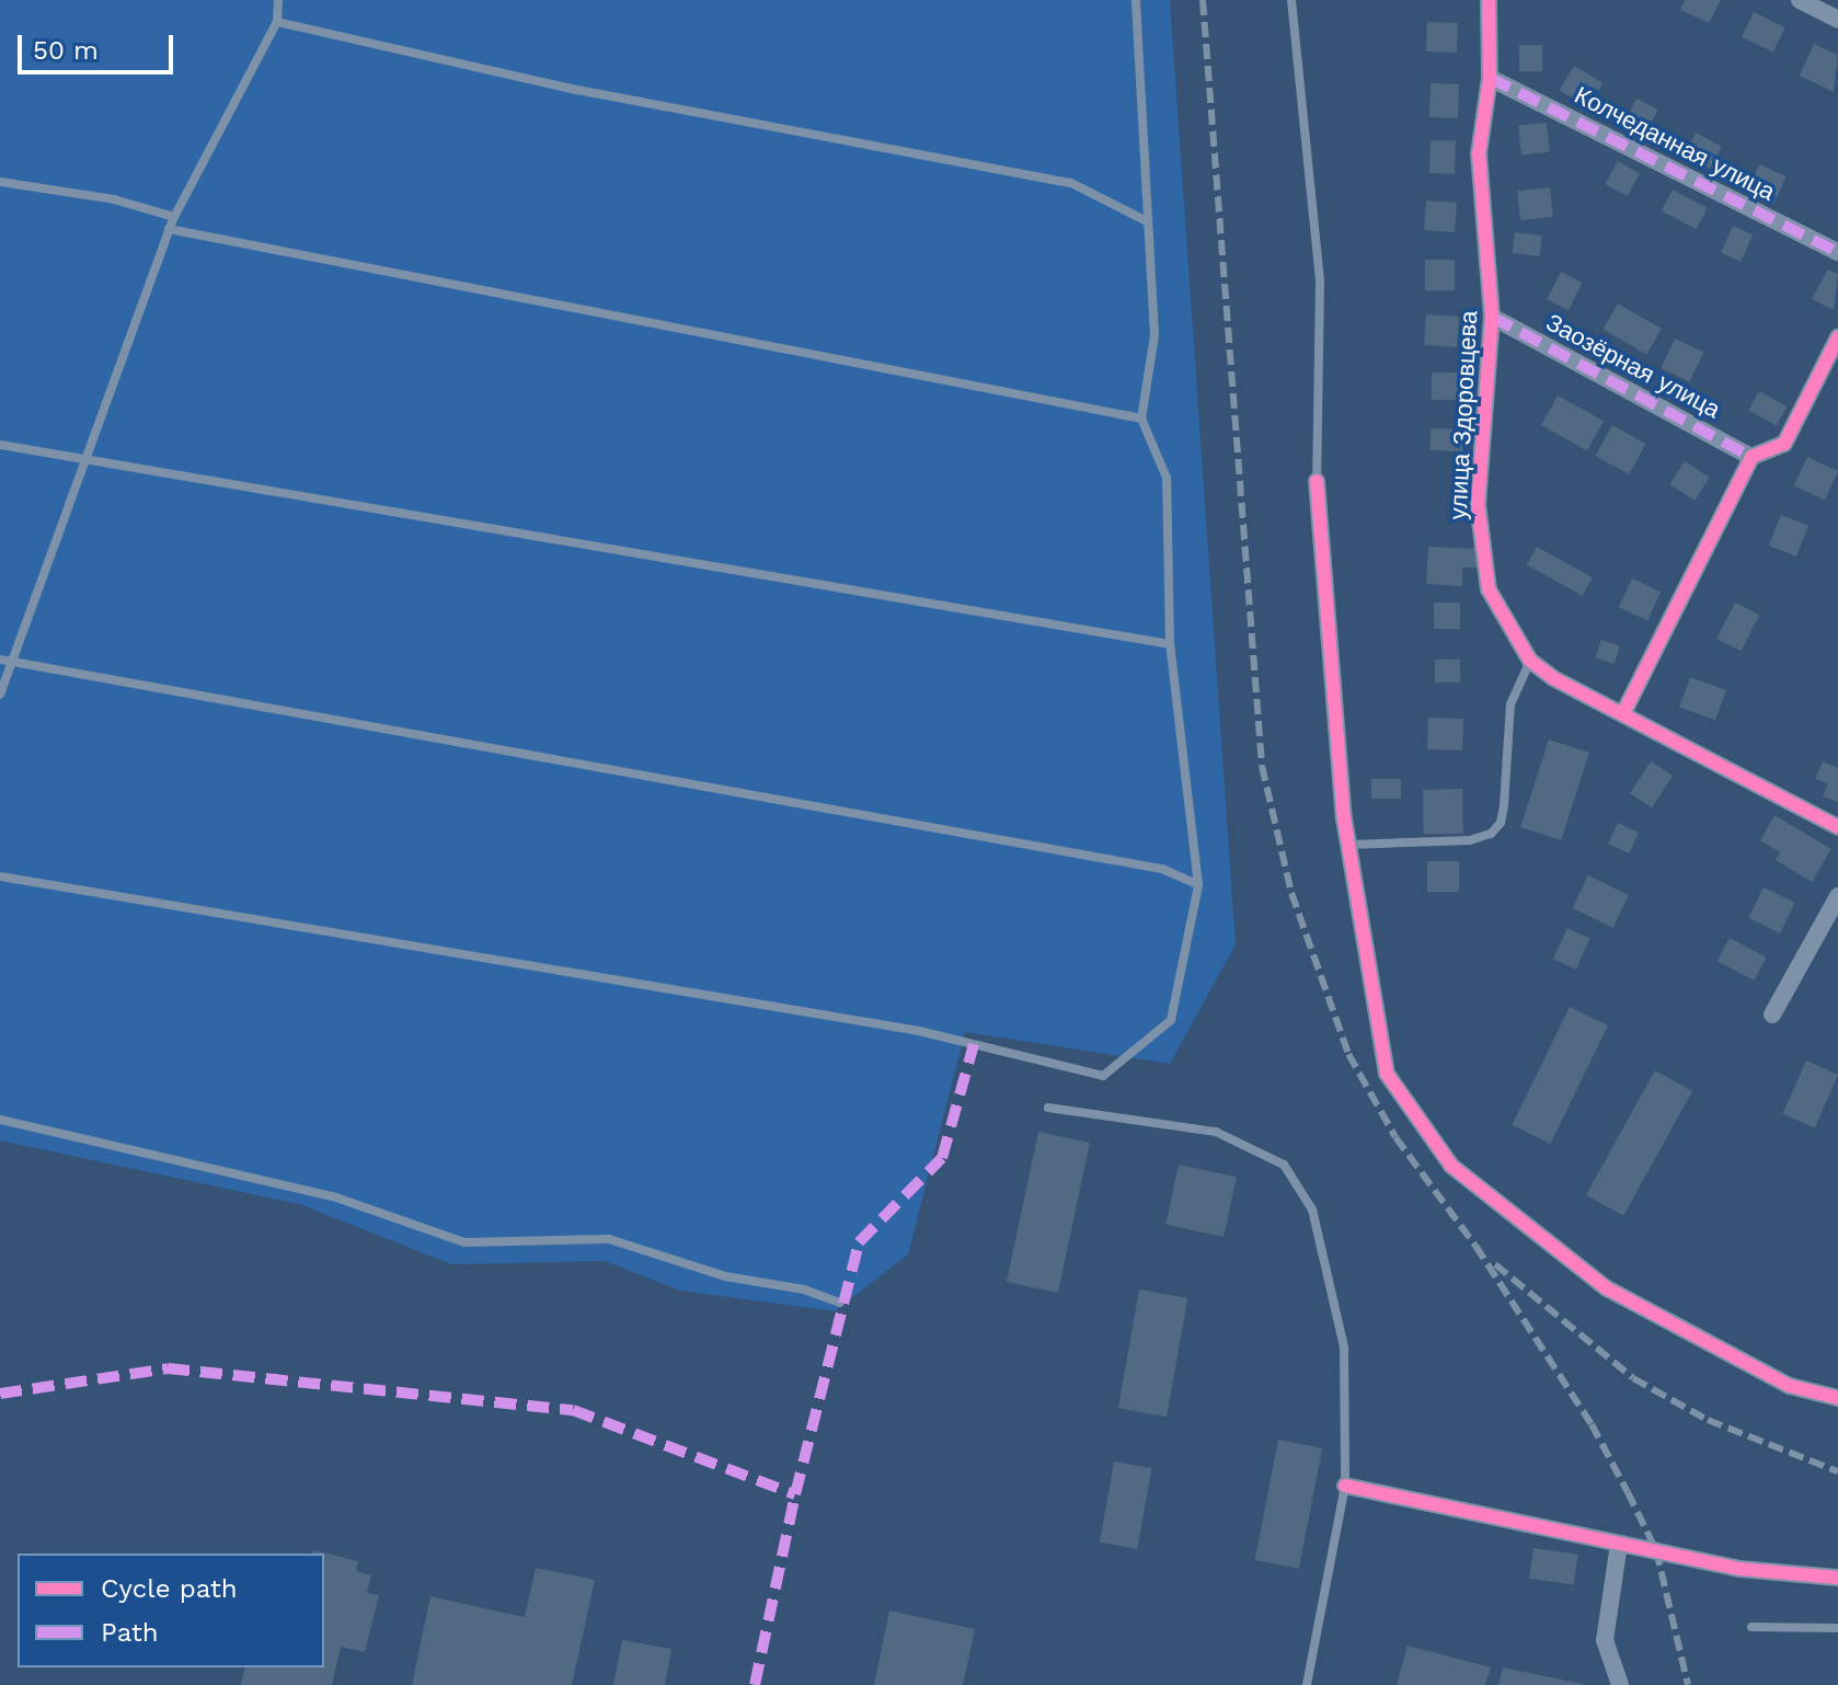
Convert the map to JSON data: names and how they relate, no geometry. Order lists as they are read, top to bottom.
{
  "streets": {
    "street": ["Колчеданная улица", "Заозёрная улица", "улица Здоровцева"]
  },
  "crossings": [
    ["Колчеданная улица", "улица Здоровцева"],
    ["Заозёрная улица", "улица Здоровцева"]
  ],
  "legend": ["Cycle path", "Path"],
  "scale_bar": "50 m"
}
